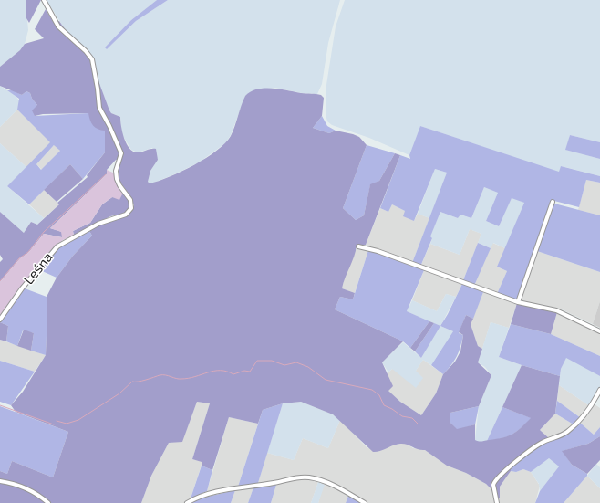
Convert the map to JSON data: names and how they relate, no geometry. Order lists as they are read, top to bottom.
{
  "streets": {
    "street": ["Leśna"]
  }
}
